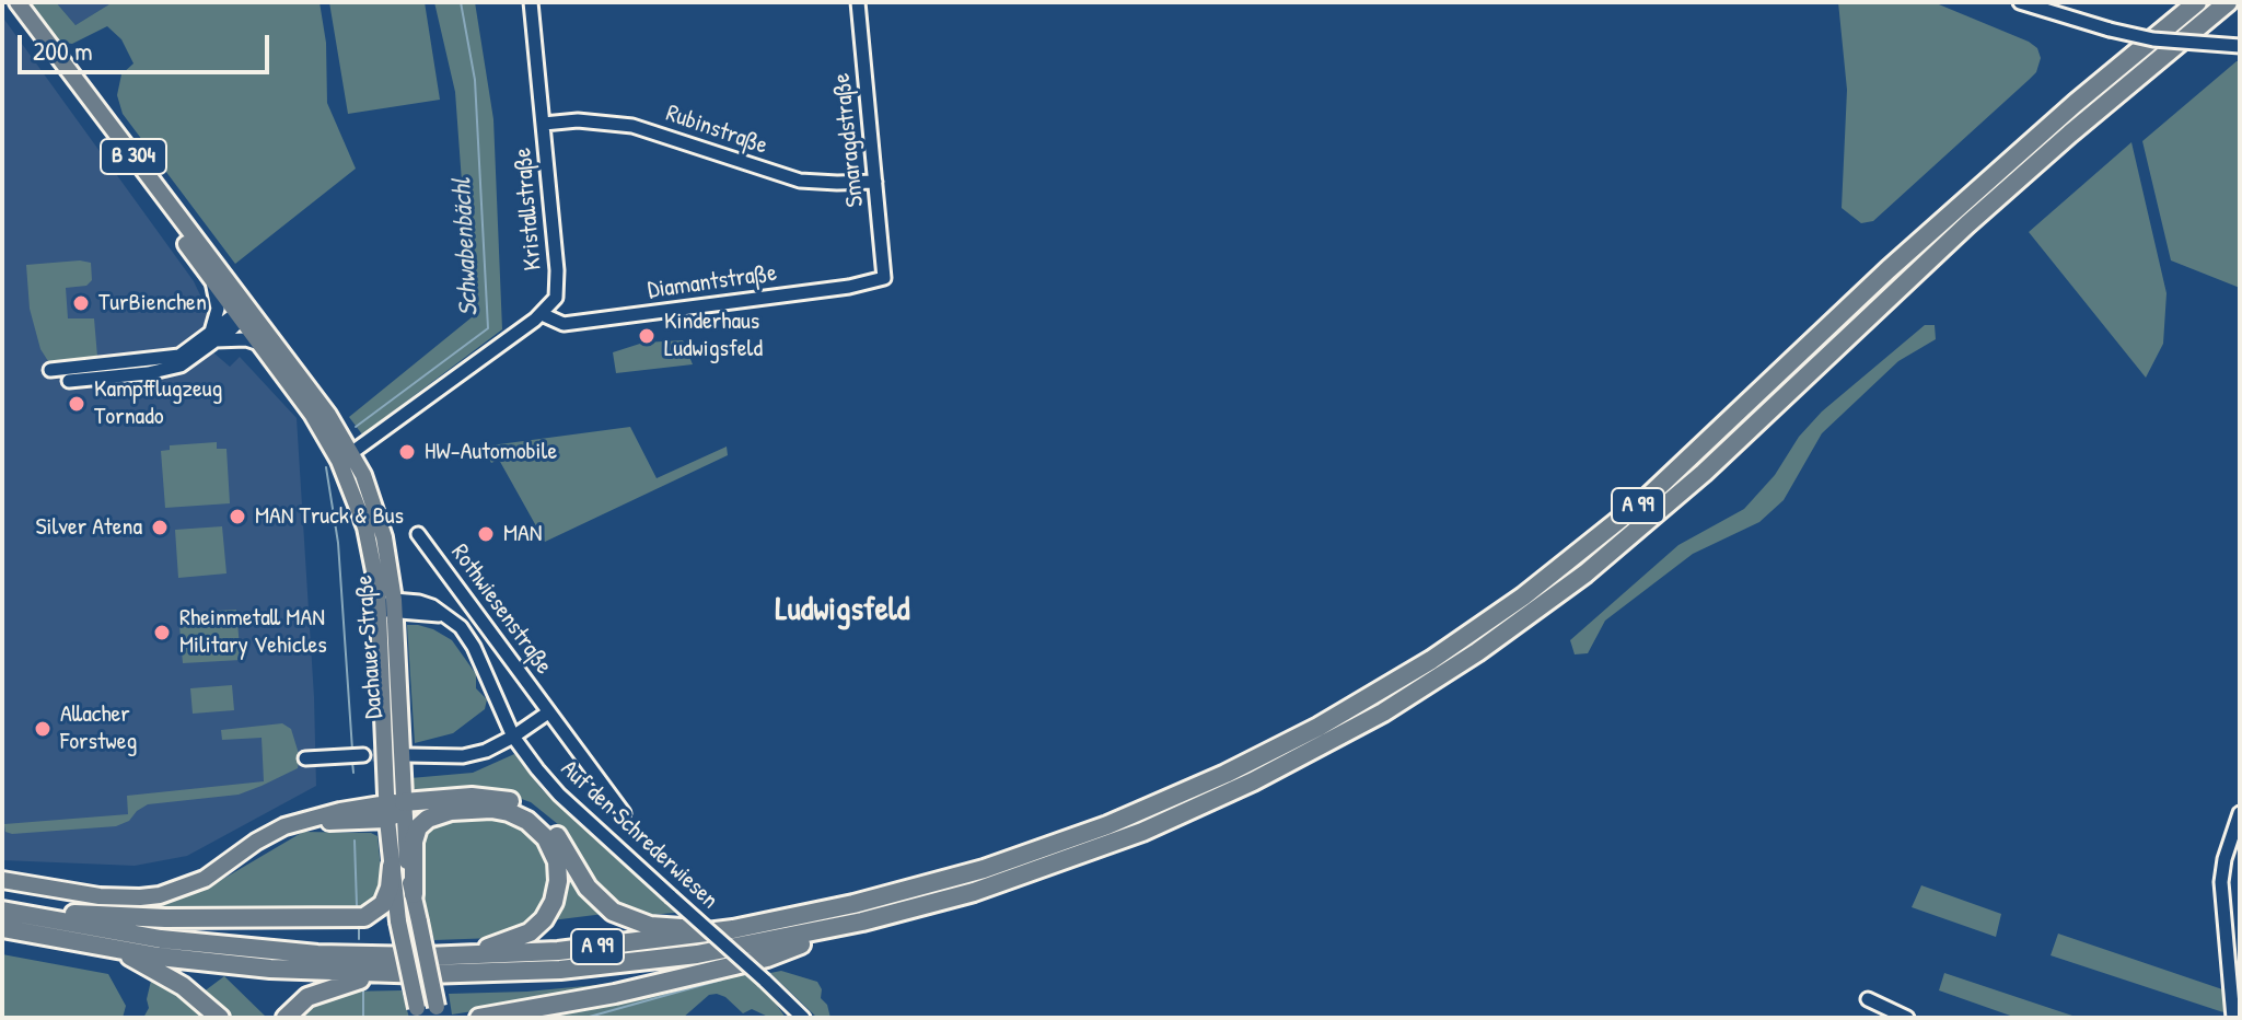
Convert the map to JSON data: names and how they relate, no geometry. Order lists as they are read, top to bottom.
{
  "streets": {
    "highway": ["A 99"],
    "main road": ["B 304", "Dachauer Straße"],
    "street": [
      "Rubinstraße",
      "Smaragdstraße",
      "Kristallstraße",
      "Diamantstraße",
      "Rothwiesenstraße",
      "Auf den Schrederwiesen"
    ]
  },
  "crossings": [
    ["Rubinstraße", "Smaragdstraße"],
    ["Rubinstraße", "Kristallstraße"],
    ["Smaragdstraße", "Diamantstraße"],
    ["Kristallstraße", "Diamantstraße"],
    ["Rothwiesenstraße", "Auf den Schrederwiesen"],
    ["Dachauer Straße", "Auf den Schrederwiesen"]
  ],
  "districts": ["Ludwigsfeld"],
  "water": ["Schwabenbächl"],
  "places": [
    "TurBienchen",
    "Kinderhaus Ludwigsfeld",
    "Kampfflugzeug Tornado",
    "HW-Automobile",
    "MAN Truck & Bus",
    "Silver Atena",
    "MAN",
    "Rheinmetall MAN Military Vehicles",
    "Allacher Forstweg"
  ],
  "scale_bar": "200 m"
}
